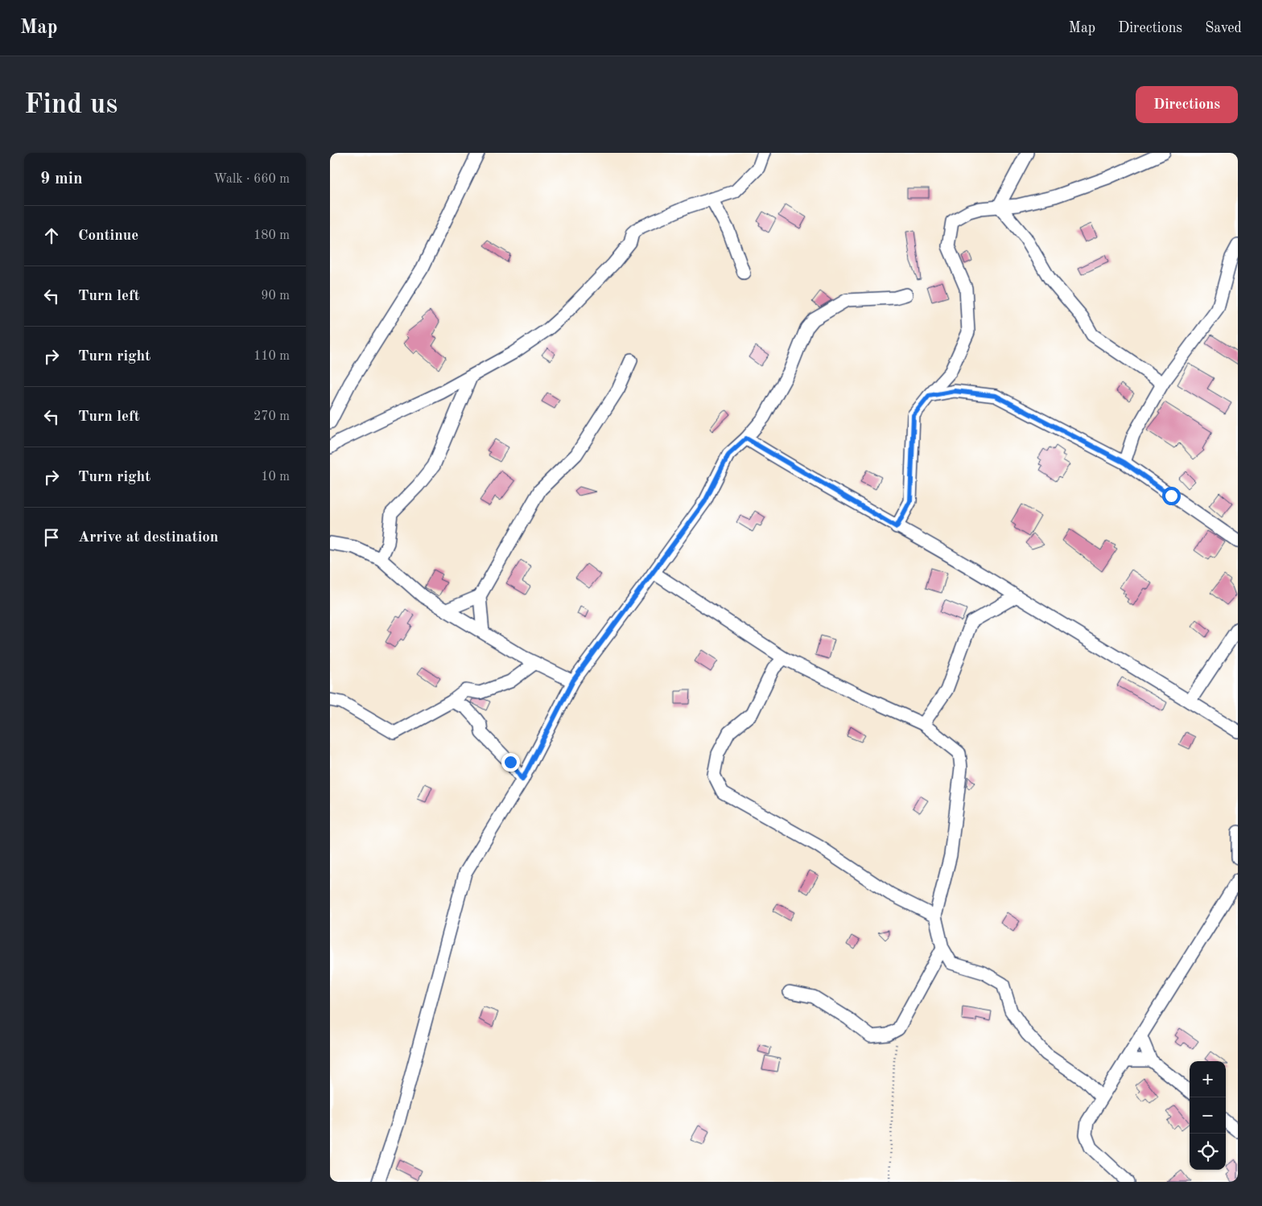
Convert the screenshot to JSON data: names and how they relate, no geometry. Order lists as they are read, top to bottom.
{
  "page": {
    "header": "Map",
    "nav": ["Map", "Directions", "Saved"],
    "buttons": "Directions",
    "title": "Find us",
    "heading": ["9 min", "Walk · 660 m"],
    "list": [
      ["Continue", "180 m"],
      ["Turn left", "90 m"],
      ["Turn right", "110 m"],
      ["Turn left", "270 m"],
      ["Turn right", "10 m"],
      "Arrive at destination"
    ],
    "map_buttons": ["+", "−"]
  }
}
